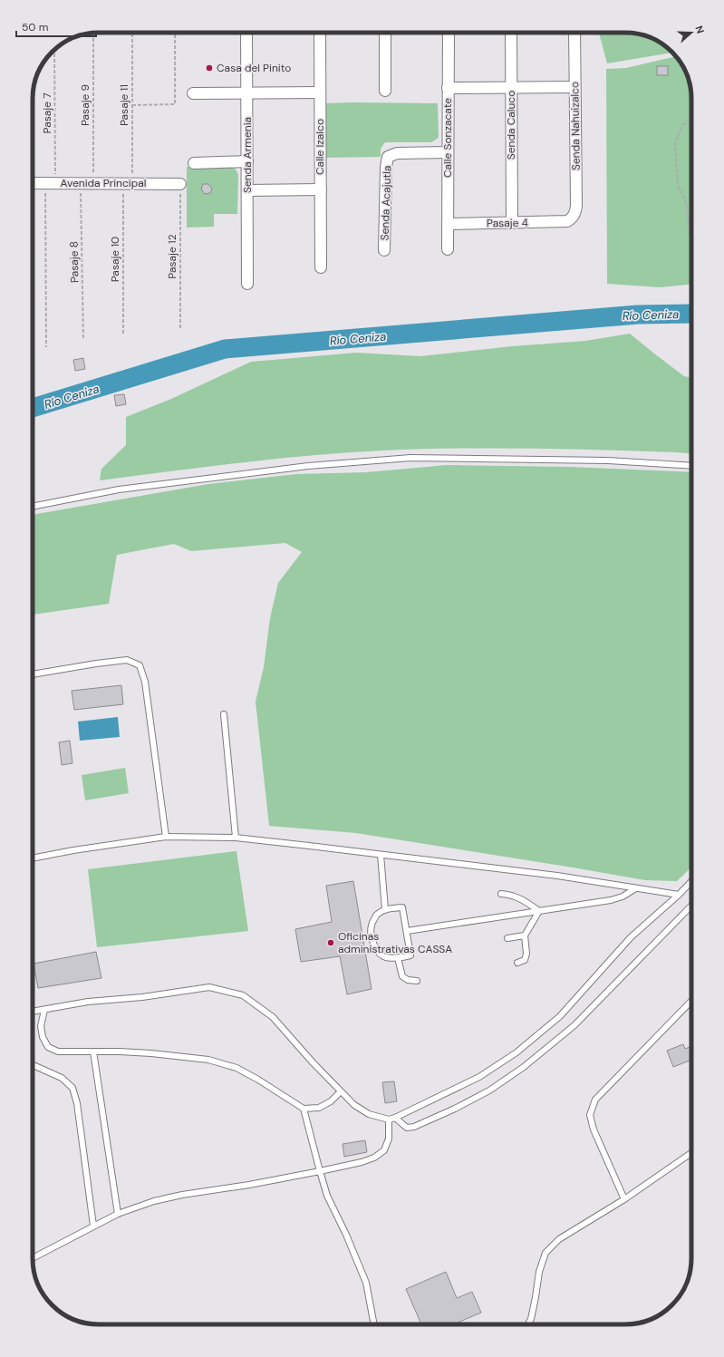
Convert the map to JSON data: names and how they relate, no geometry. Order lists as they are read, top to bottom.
{
  "streets": {
    "street": [
      "Senda Caluco",
      "Senda Nahuizalco",
      "Calle Sonzacate",
      "Calle Izalco",
      "Senda Armenia",
      "Avenida Principal",
      "Senda Acajutla",
      "Pasaje 4"
    ],
    "path": [
      "Pasaje 9",
      "Pasaje 11",
      "Pasaje 7",
      "Pasaje 12",
      "Pasaje 10",
      "Pasaje 8"
    ]
  },
  "crossings": [
    ["Pasaje 9", "Avenida Principal"],
    ["Pasaje 11", "Avenida Principal"],
    ["Pasaje 11", "Pasaje 10"],
    ["Pasaje 7", "Avenida Principal"],
    ["Senda Caluco", "Pasaje 4"],
    ["Senda Nahuizalco", "Pasaje 4"],
    ["Calle Sonzacate", "Senda Acajutla"],
    ["Calle Sonzacate", "Pasaje 4"],
    ["Avenida Principal", "Pasaje 12"],
    ["Avenida Principal", "Pasaje 10"],
    ["Avenida Principal", "Pasaje 8"]
  ],
  "water": ["Río Ceniza"],
  "places": ["Casa del Pinito", "Oficinas administrativas CASSA"],
  "scale_bar": "50 m",
  "north": "right"
}
